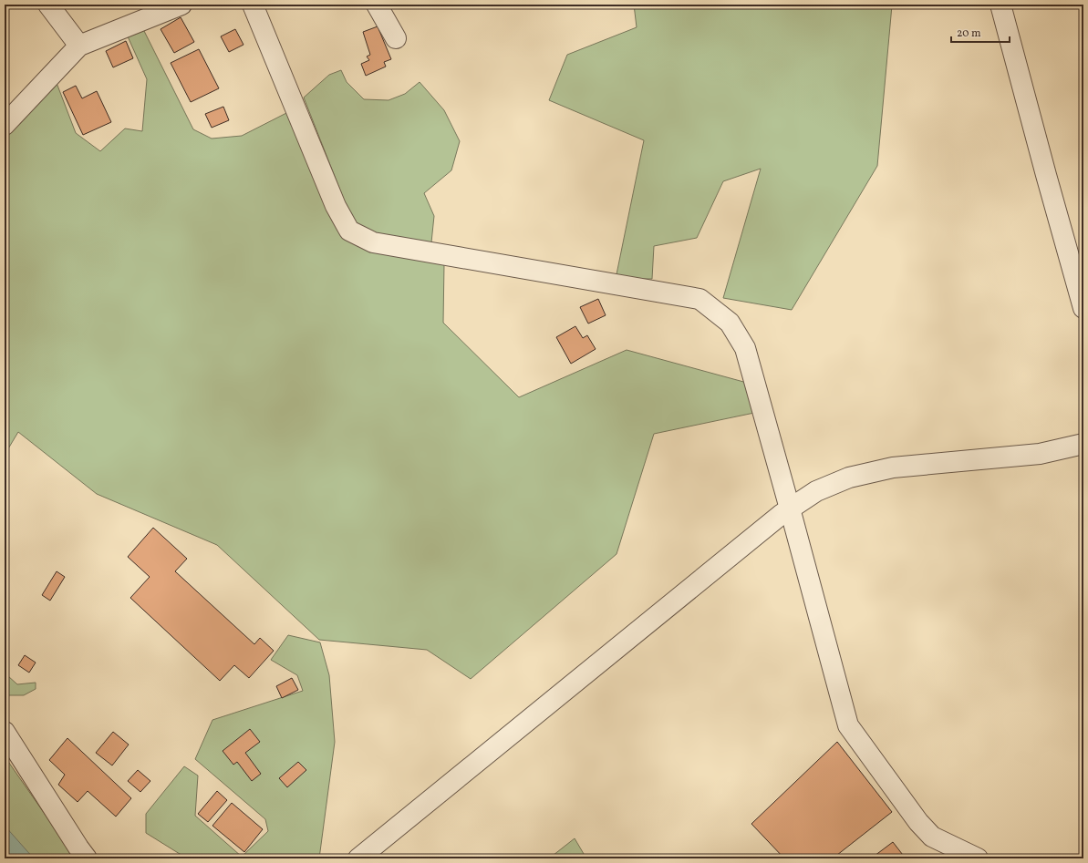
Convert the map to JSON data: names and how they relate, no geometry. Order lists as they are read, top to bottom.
{
  "scale_bar": "20 m"
}
